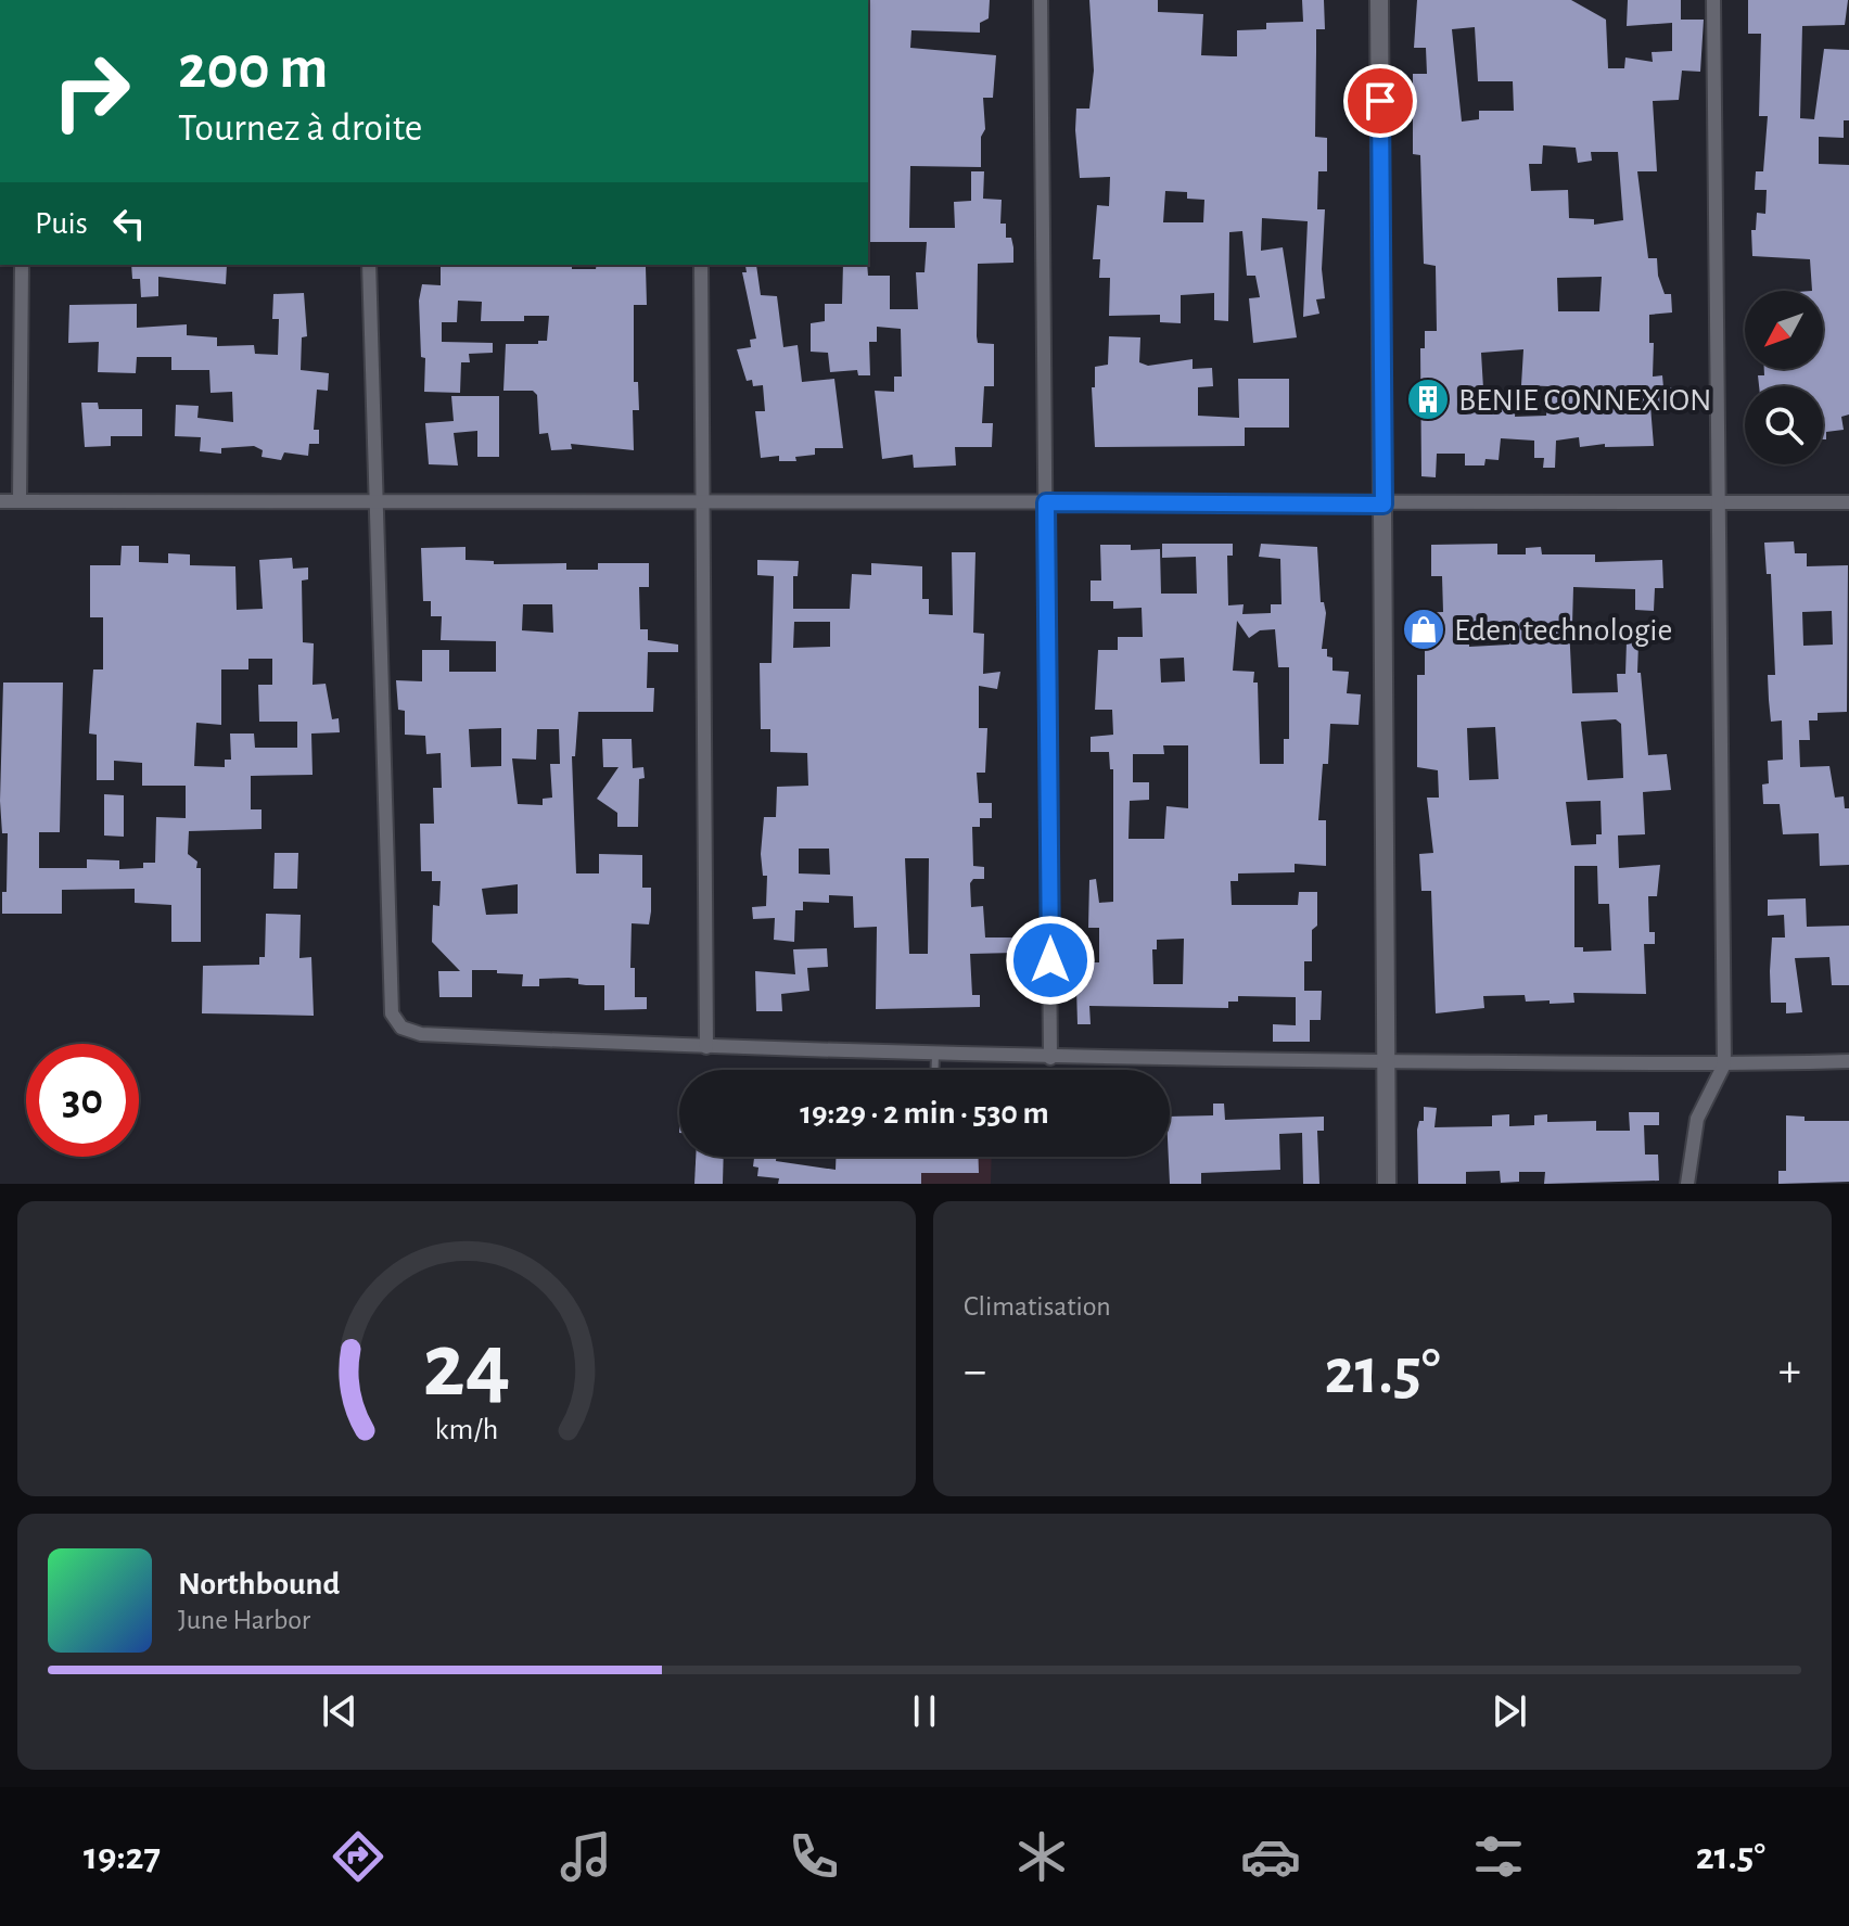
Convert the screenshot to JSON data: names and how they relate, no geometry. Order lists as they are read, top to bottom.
{
  "places": {
    "building": ["BENIE CONNEXION"],
    "shop": ["Eden technologie"]
  },
  "north": "bottom left",
  "page": {
    "turn": ["200 m", "Tournez à droite"],
    "then": "Puis",
    "limit": "30",
    "trip": "19:29 · 2 min · 530 m",
    "tile": "Climatisation",
    "heat": ["−", "21.5°", "+"],
    "song": ["Northbound", "June Harbor"],
    "tabs": ["19:27", "21.5°"],
    "gauge": ["24", "km/h"]
  }
}
